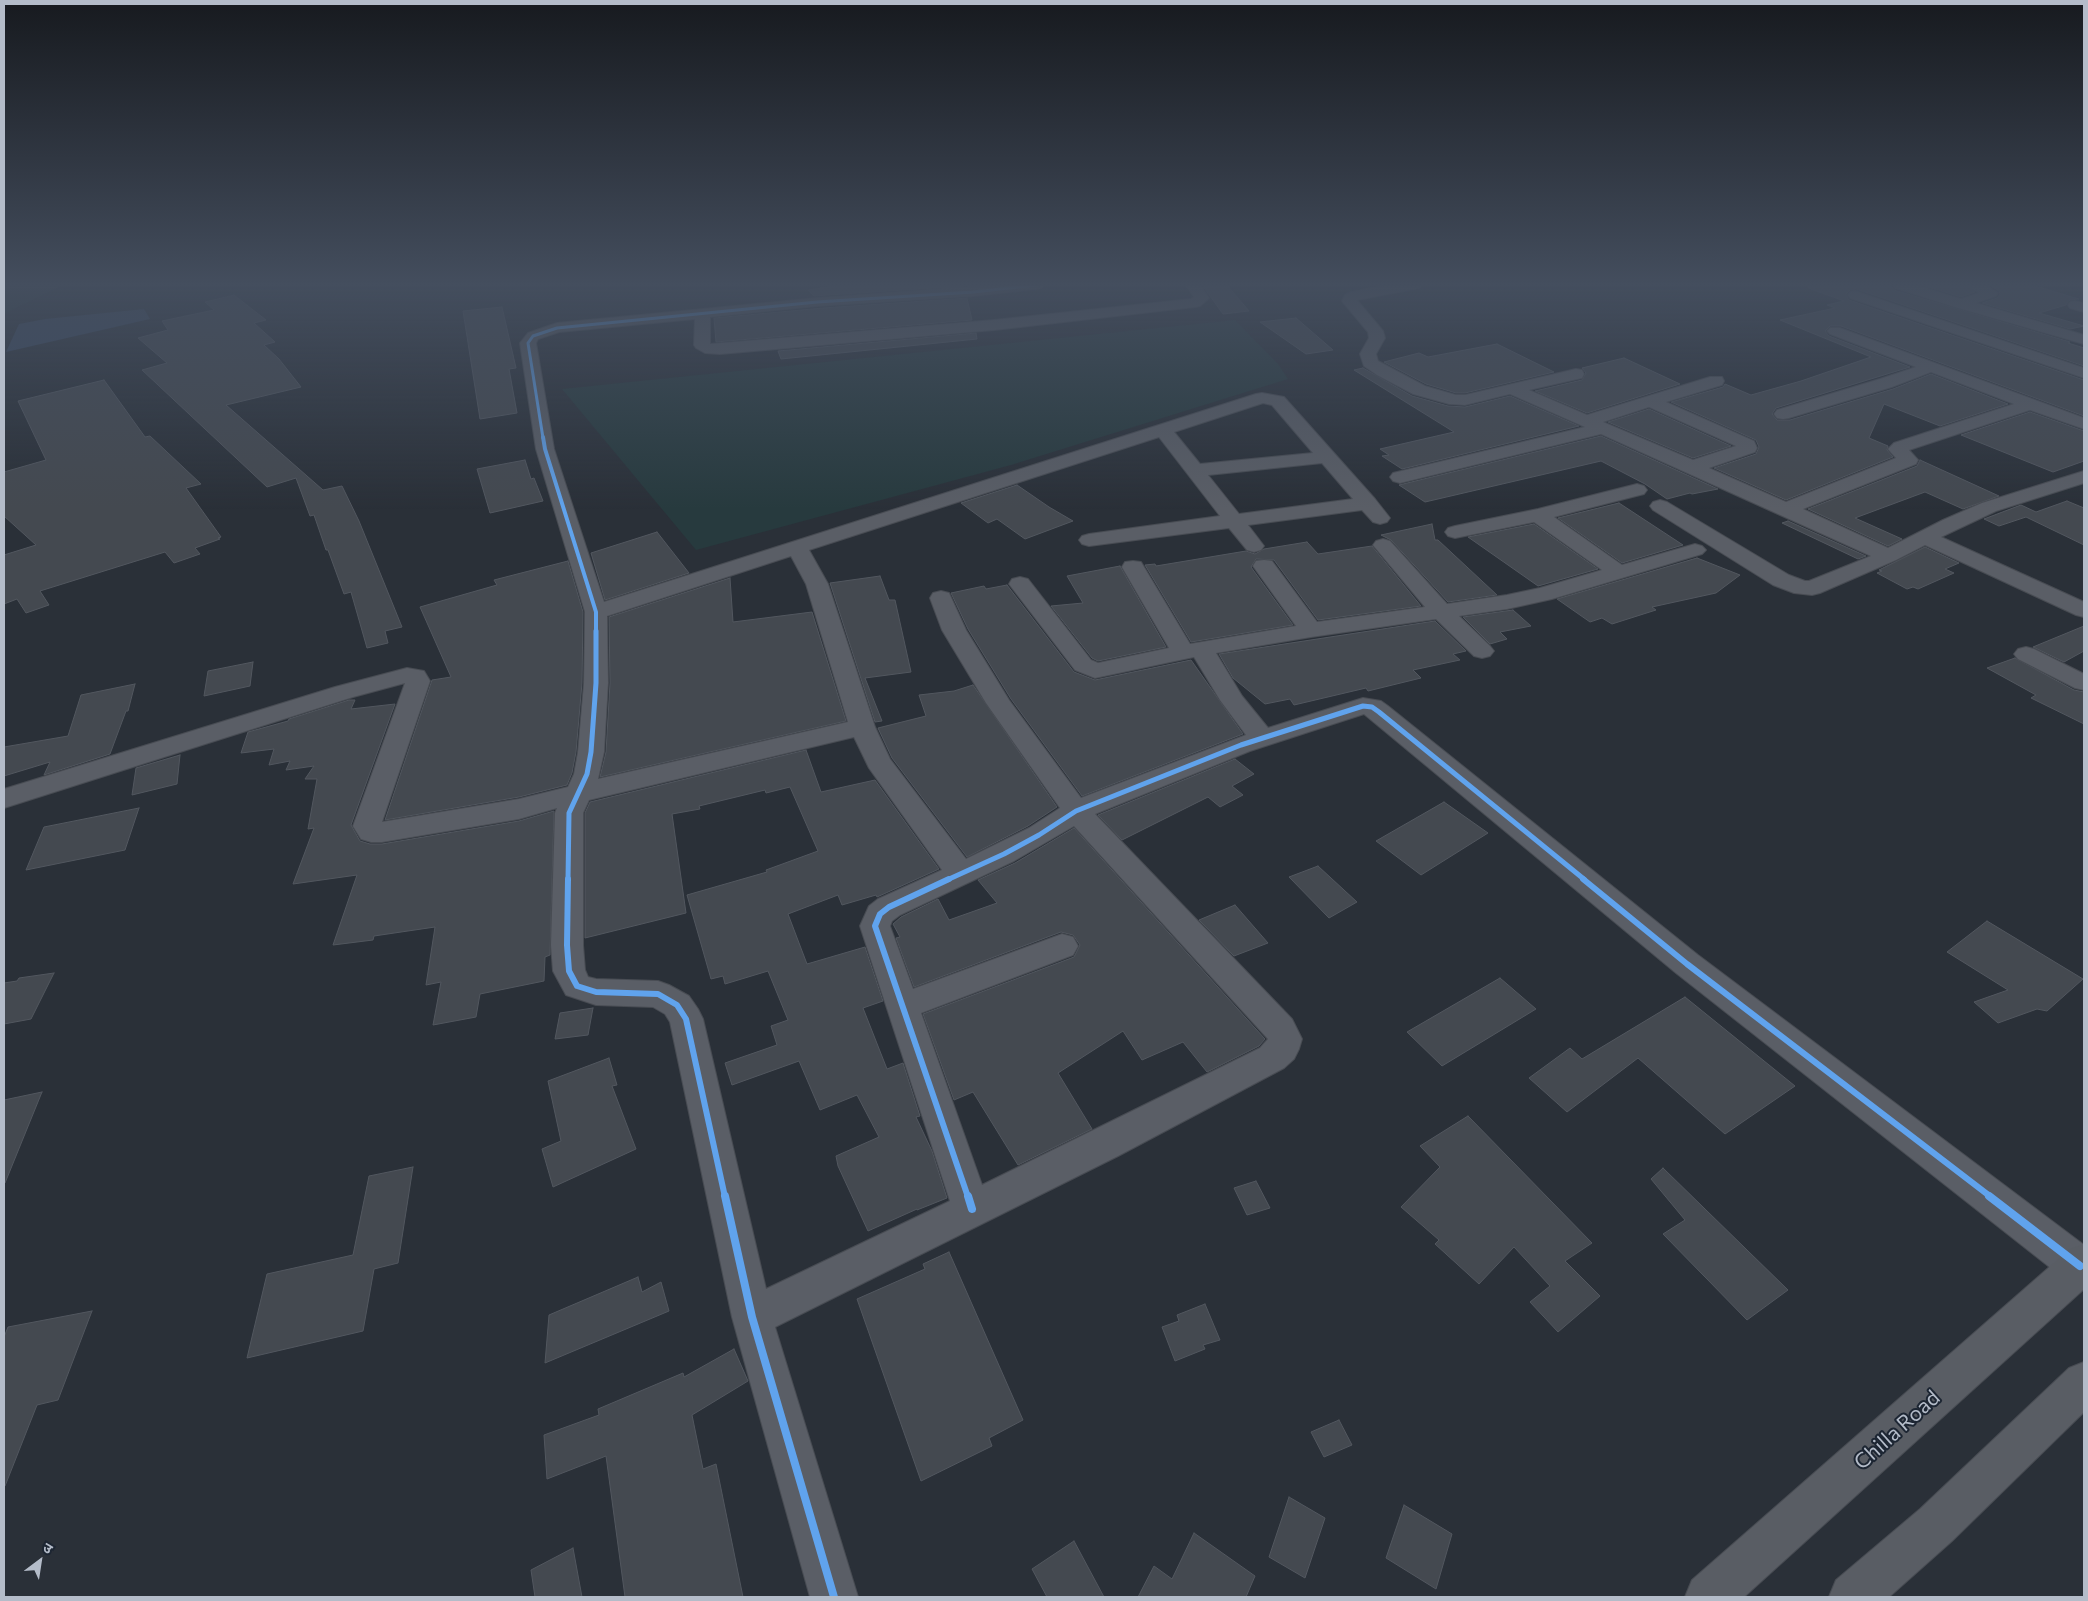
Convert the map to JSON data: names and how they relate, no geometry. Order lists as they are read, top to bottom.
{
  "streets": {
    "main road": ["Chilla Road"]
  },
  "north": "top right"
}
